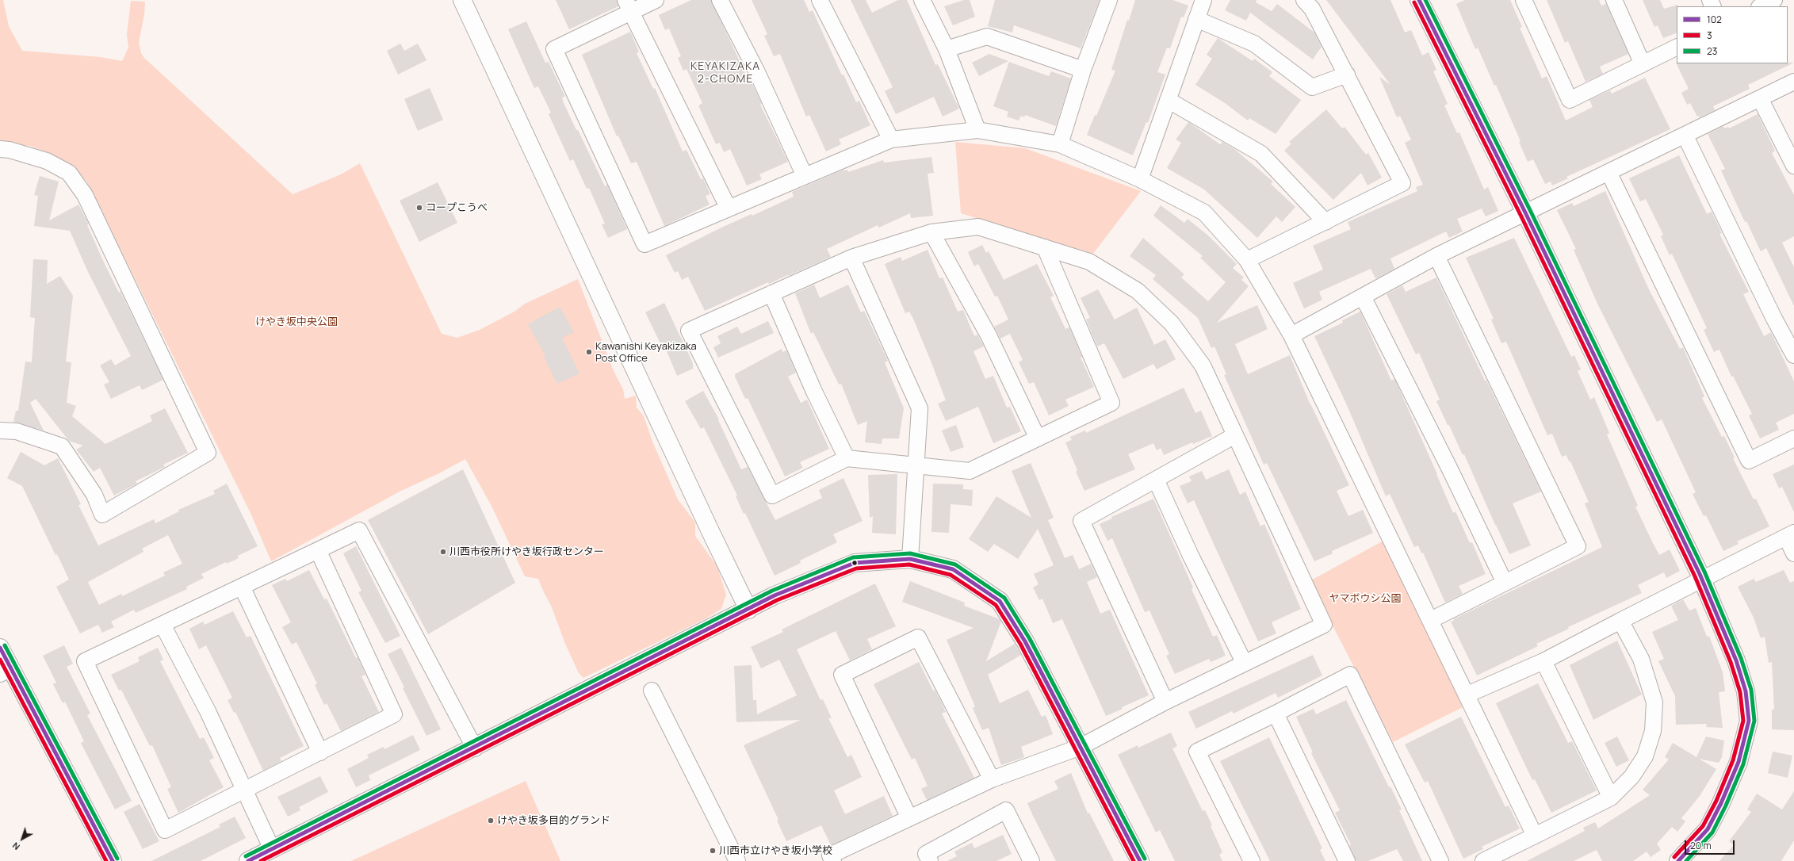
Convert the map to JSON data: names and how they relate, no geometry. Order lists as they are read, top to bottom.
{
  "districts": ["KEYAKIZAKA 2-CHOME"],
  "parks": ["けやき坂中央公園", "ヤマボウシ公園"],
  "places": [
    "コープこうべ",
    "Kawanishi Keyakizaka Post Office",
    "川西市役所けやき坂行政センター",
    "けやき坂多目的グランド",
    "川西市立けやき坂小学校"
  ],
  "lines": ["transit line 102", "transit line 23", "transit line 3"],
  "legend": ["102", "3", "23"],
  "scale_bar": "20 m",
  "north": "bottom left"
}
